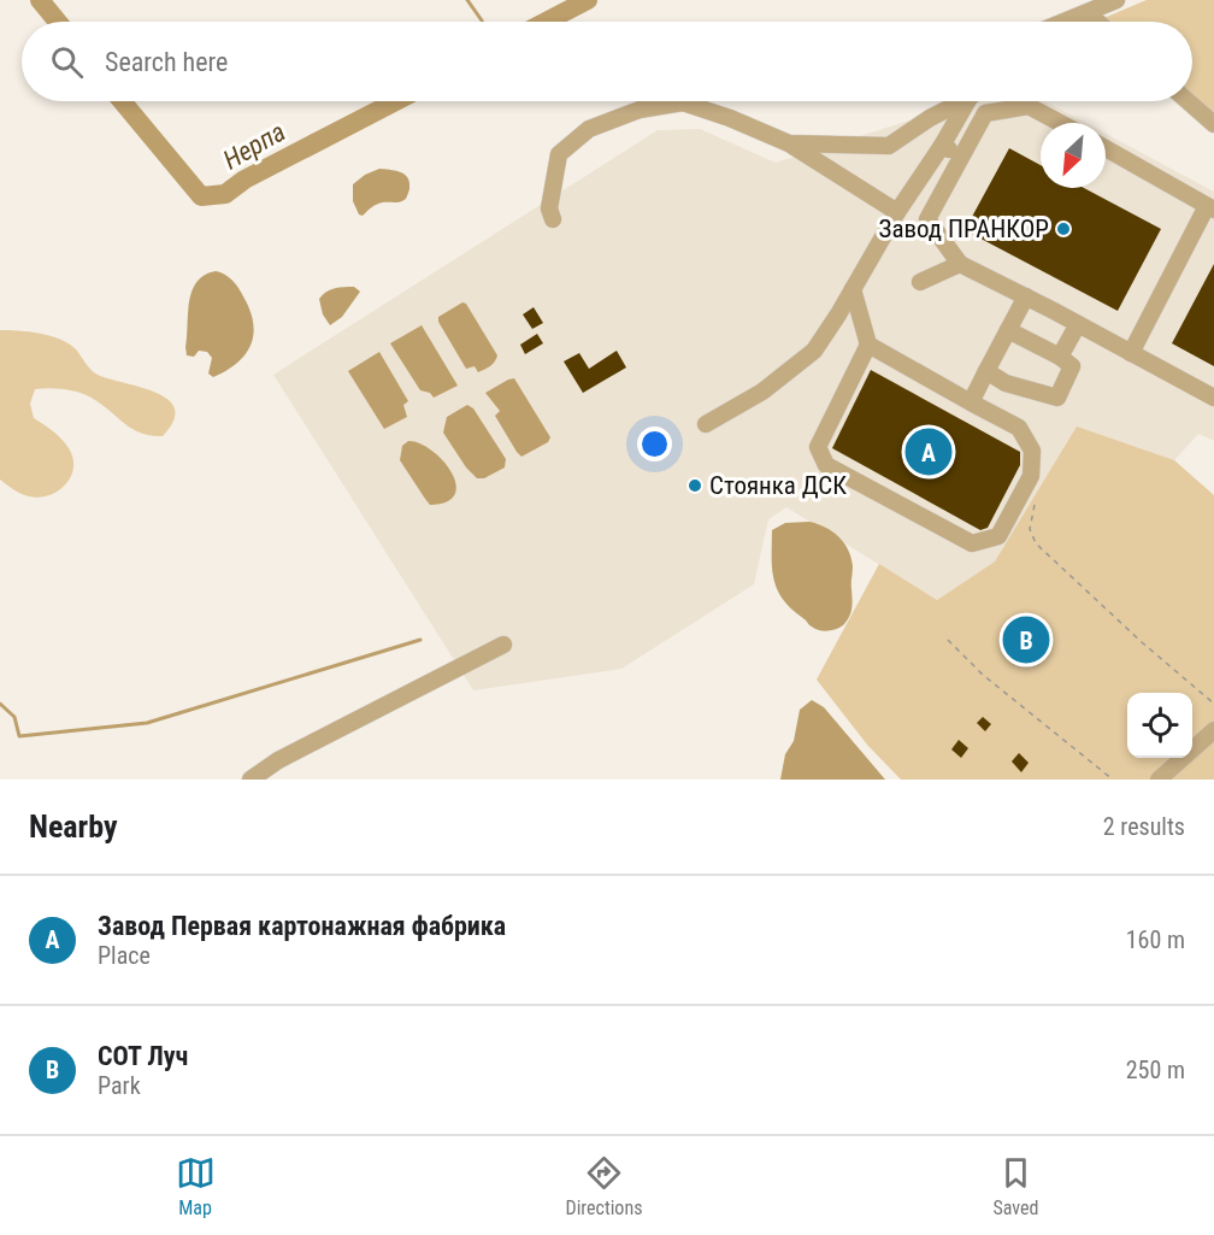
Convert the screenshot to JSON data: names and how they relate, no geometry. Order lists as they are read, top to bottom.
{
  "water": ["Нерпа"],
  "places": ["Завод ПРАНКОР", "Стоянка ДСК"],
  "north": "bottom left",
  "page": {
    "search": "Search here",
    "pins": ["A", "B"],
    "heading": ["Nearby", "2 results"],
    "list": [
      {
        "mark": "A",
        "name": "Завод Первая картонажная фабрика",
        "note": "Place",
        "value": "160 m"
      },
      {
        "mark": "B",
        "name": "СОТ Луч",
        "note": "Park",
        "value": "250 m"
      }
    ],
    "nav": ["Map", "Directions", "Saved"]
  }
}
